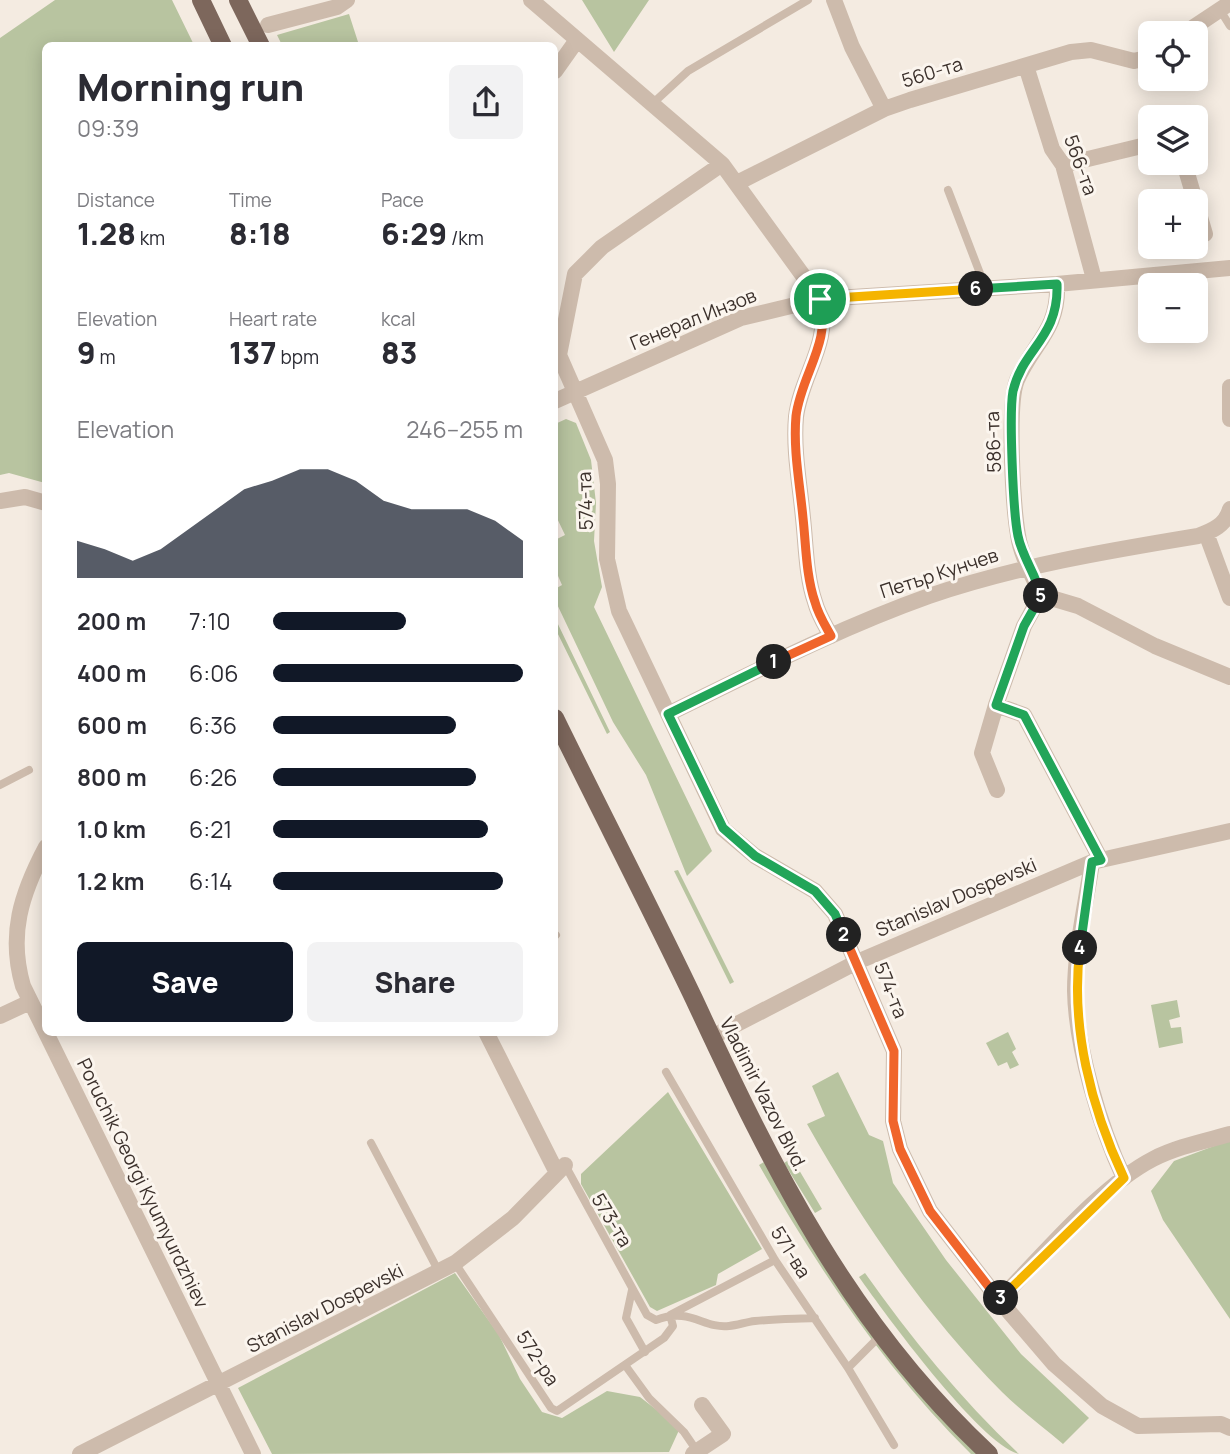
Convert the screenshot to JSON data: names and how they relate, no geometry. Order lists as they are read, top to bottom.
{
  "streets": {
    "main road": ["Vladimir Vazov Blvd."],
    "street": [
      "560-та",
      "566-та",
      "Генерал Инзов",
      "586-та",
      "574-та",
      "Петър Кунчев",
      "Stanislav Dospevski",
      "Poruchik Georgi Kyumyurdzhiev"
    ],
    "lane": ["573-та", "571-ва", "572-ра"]
  },
  "crossings": [
    ["560-та", "566-та"],
    ["566-та", "Генерал Инзов"],
    ["Генерал Инзов", "586-та"],
    ["Генерал Инзов", "574-та"],
    ["586-та", "Петър Кунчев"],
    ["574-та", "Петър Кунчев"],
    ["574-та", "Stanislav Dospevski"],
    ["Stanislav Dospevski", "Vladimir Vazov Blvd."],
    ["Stanislav Dospevski", "Poruchik Georgi Kyumyurdzhiev"],
    ["Stanislav Dospevski", "573-та"],
    ["Stanislav Dospevski", "572-ра"]
  ],
  "page": {
    "map_buttons": ["+", "−"],
    "heading": ["Morning run", "09:39"],
    "stats": [
      ["Distance", "1.28 km"],
      ["Time", "8:18"],
      ["Pace", "6:29 /km"],
      ["Elevation", "9 m"],
      ["Heart rate", "137 bpm"],
      ["kcal", "83"]
    ],
    "pins": [
      "6",
      "5",
      "1",
      "2",
      "4",
      "3"
    ],
    "chart": ["Elevation", "246–255 m"],
    "list": [
      {
        "name": "200 m",
        "note": "7:10"
      },
      {
        "name": "400 m",
        "note": "6:06"
      },
      {
        "name": "600 m",
        "note": "6:36"
      },
      {
        "name": "800 m",
        "note": "6:26"
      },
      {
        "name": "1.0 km",
        "note": "6:21"
      },
      {
        "name": "1.2 km",
        "note": "6:14"
      }
    ],
    "buttons": ["Save", "Share"]
  }
}
